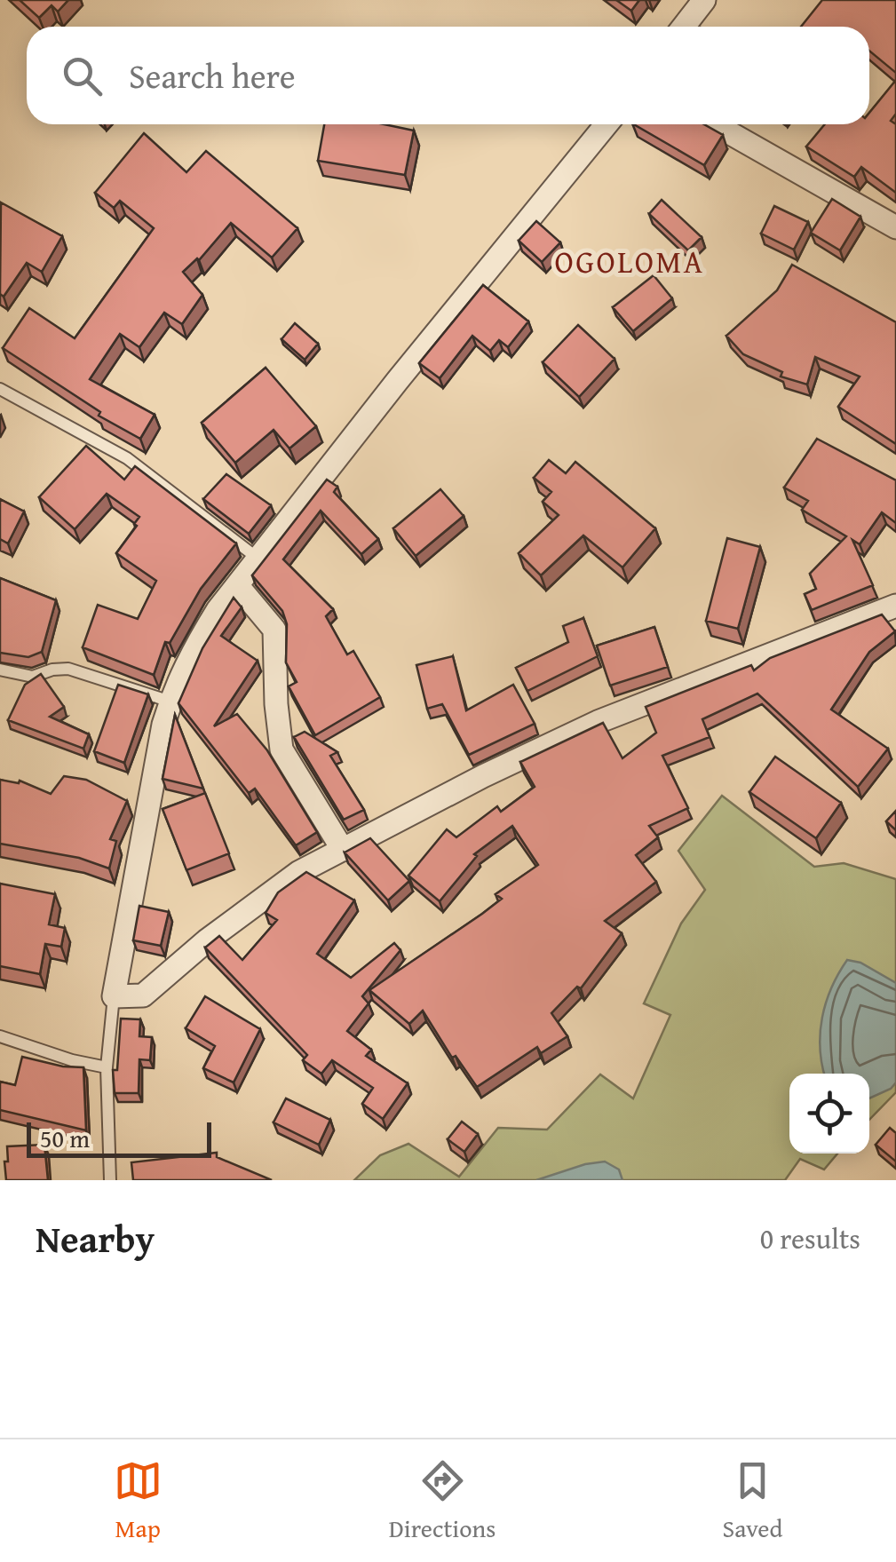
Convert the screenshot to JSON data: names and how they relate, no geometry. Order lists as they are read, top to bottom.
{
  "districts": ["OGOLOMA"],
  "scale_bar": "50 m",
  "page": {
    "search": "Search here",
    "scale": "50 m",
    "heading": ["Nearby", "0 results"],
    "nav": ["Map", "Directions", "Saved"]
  }
}
